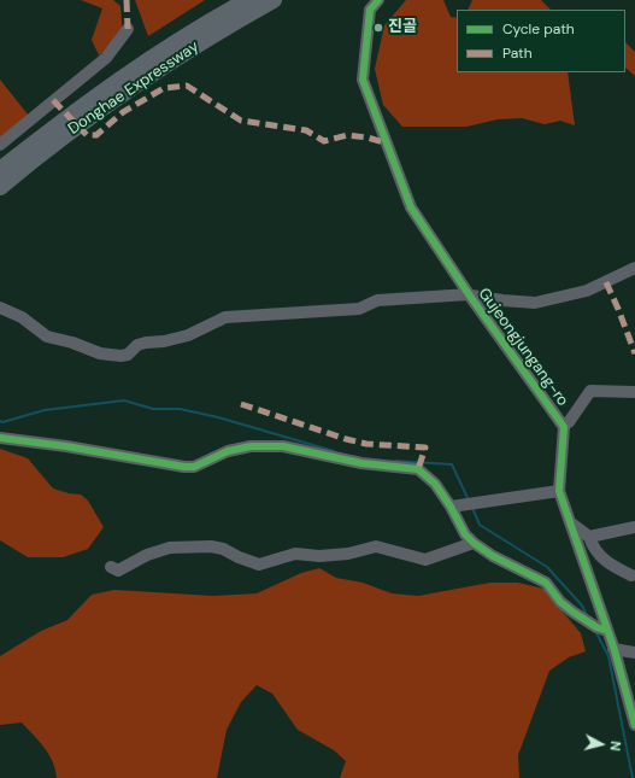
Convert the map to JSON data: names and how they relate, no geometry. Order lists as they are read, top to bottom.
{
  "streets": {
    "highway": ["Donghae Expressway"],
    "street": ["Gujeongjungang-ro"]
  },
  "places": ["진골"],
  "legend": ["Cycle path", "Path"],
  "north": "right"
}
